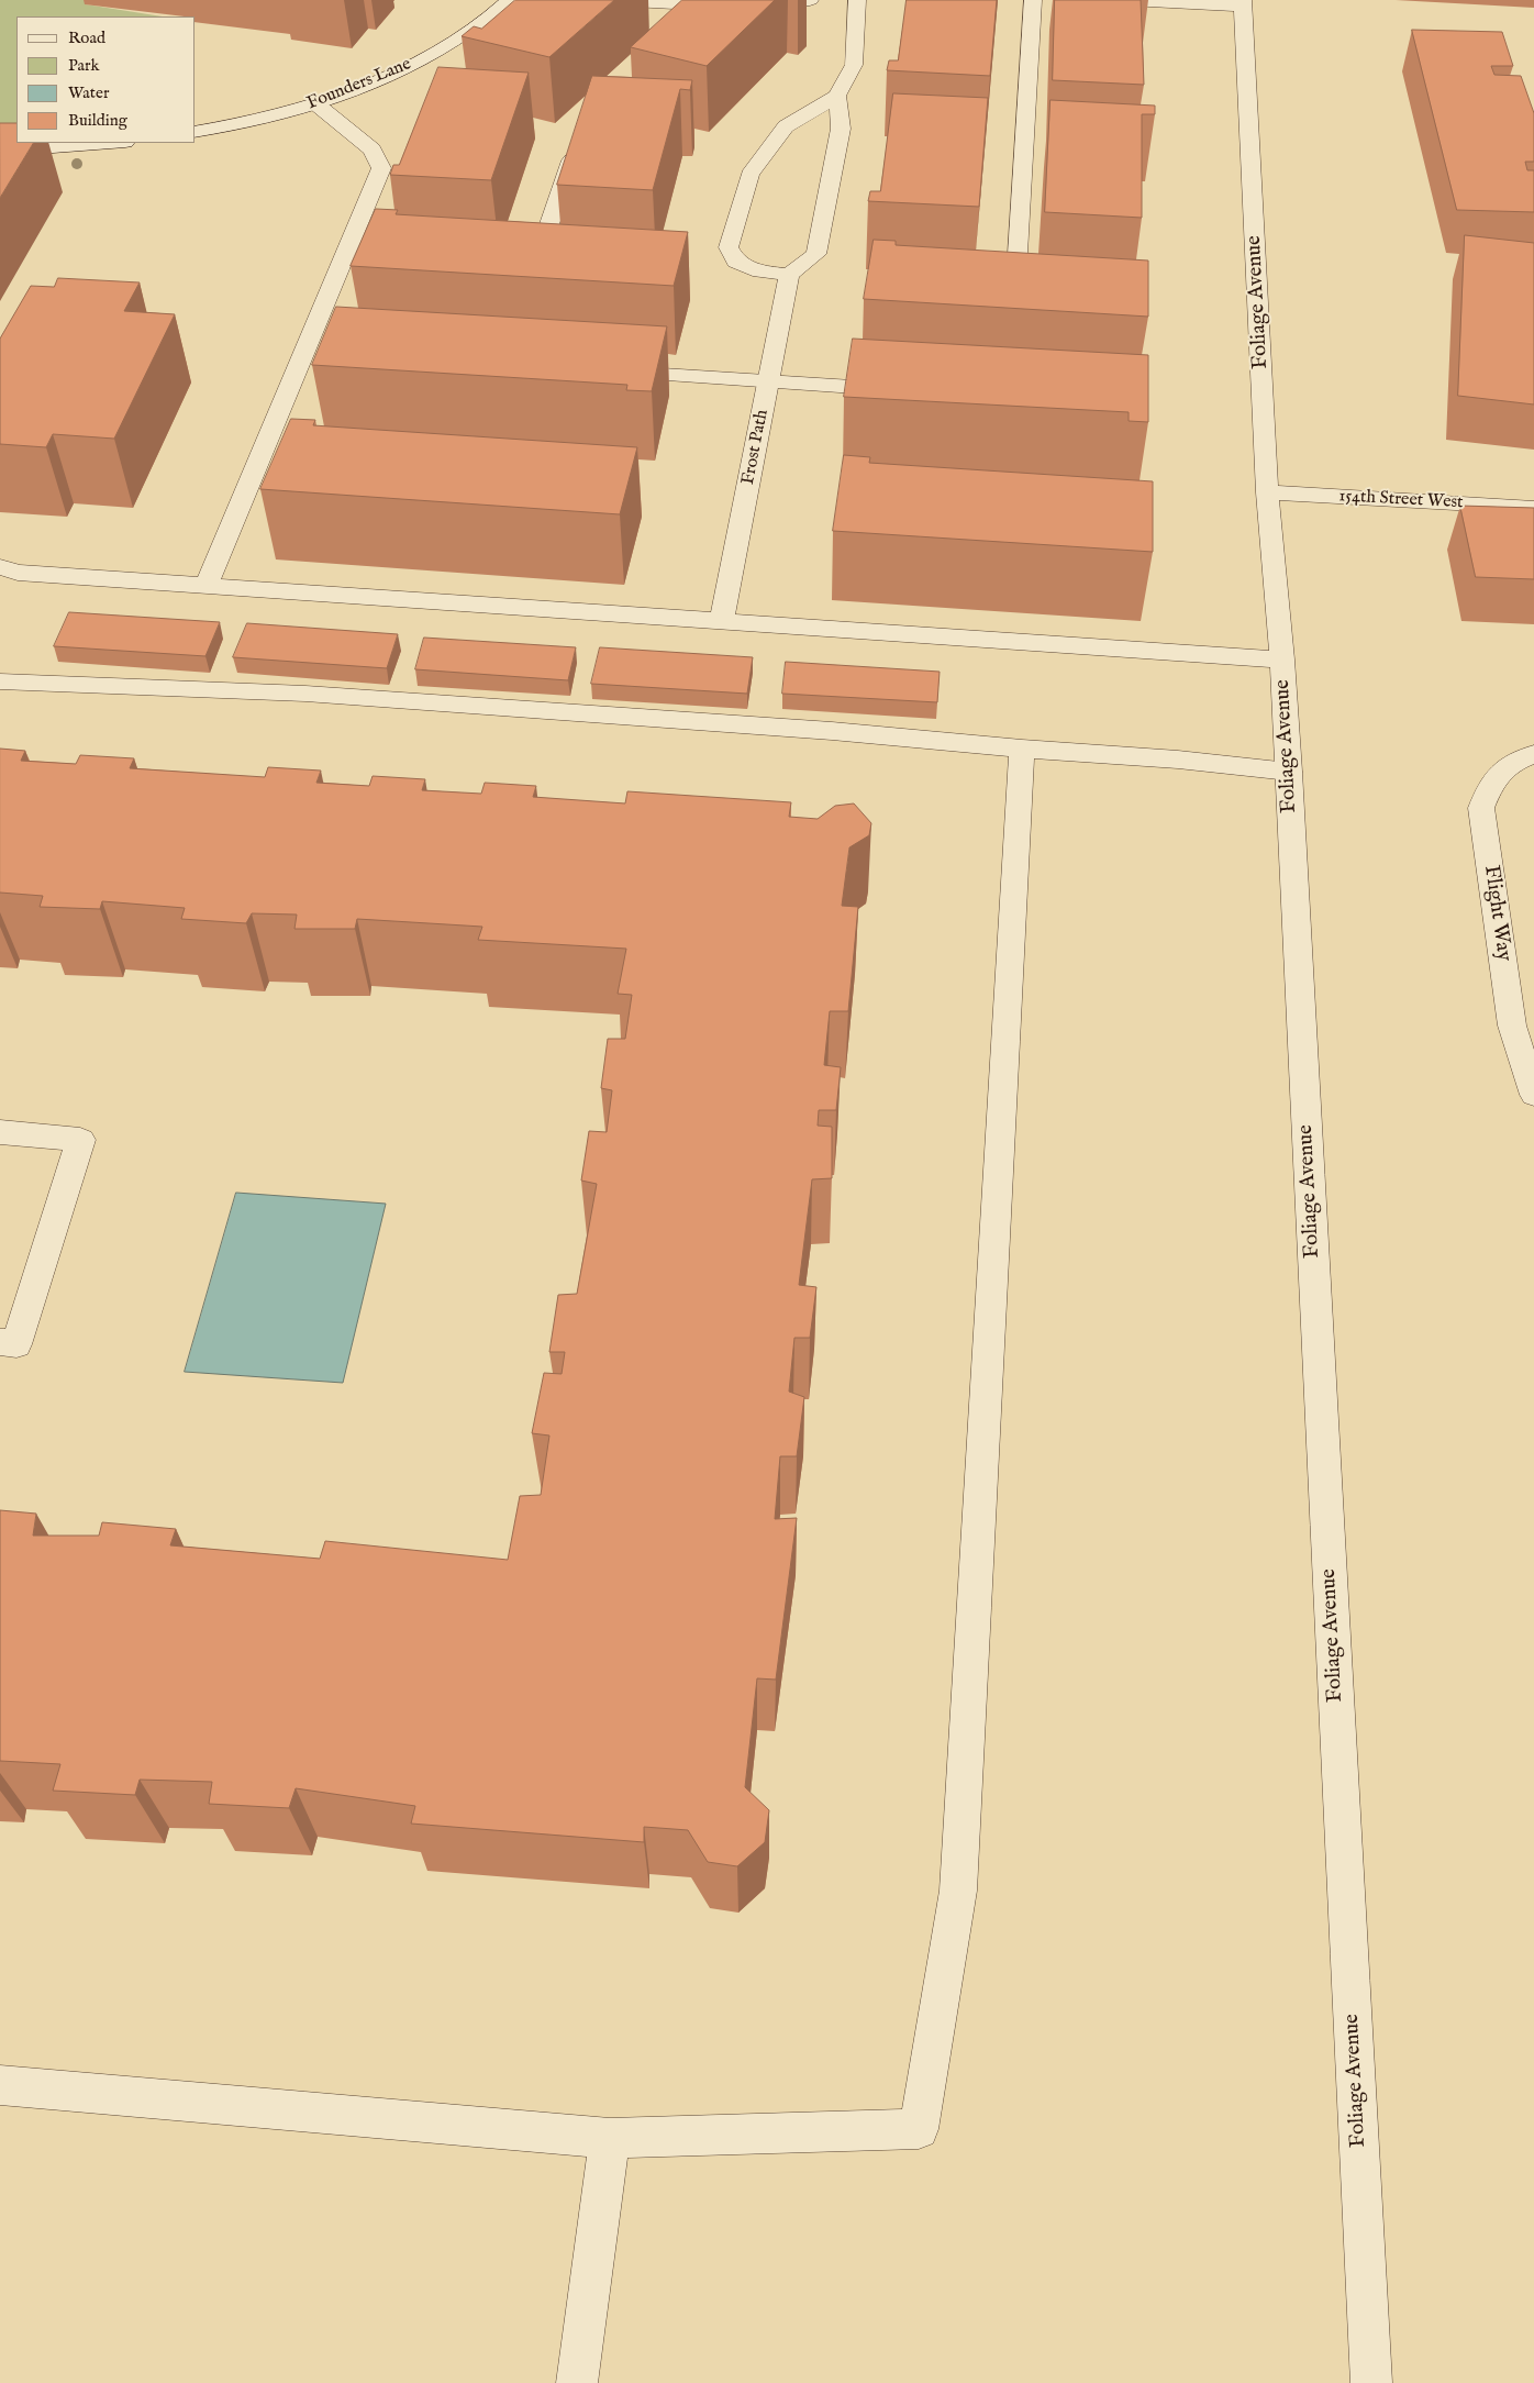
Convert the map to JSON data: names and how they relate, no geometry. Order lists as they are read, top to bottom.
{
  "streets": {
    "street": [
      "Founders Lane",
      "Foliage Avenue",
      "Frost Path",
      "154th Street West",
      "Flight Way"
    ]
  },
  "crossings": [
    ["Foliage Avenue", "154th Street West"]
  ],
  "legend": [
    "Road",
    "Park",
    "Water",
    "Building"
  ]
}
